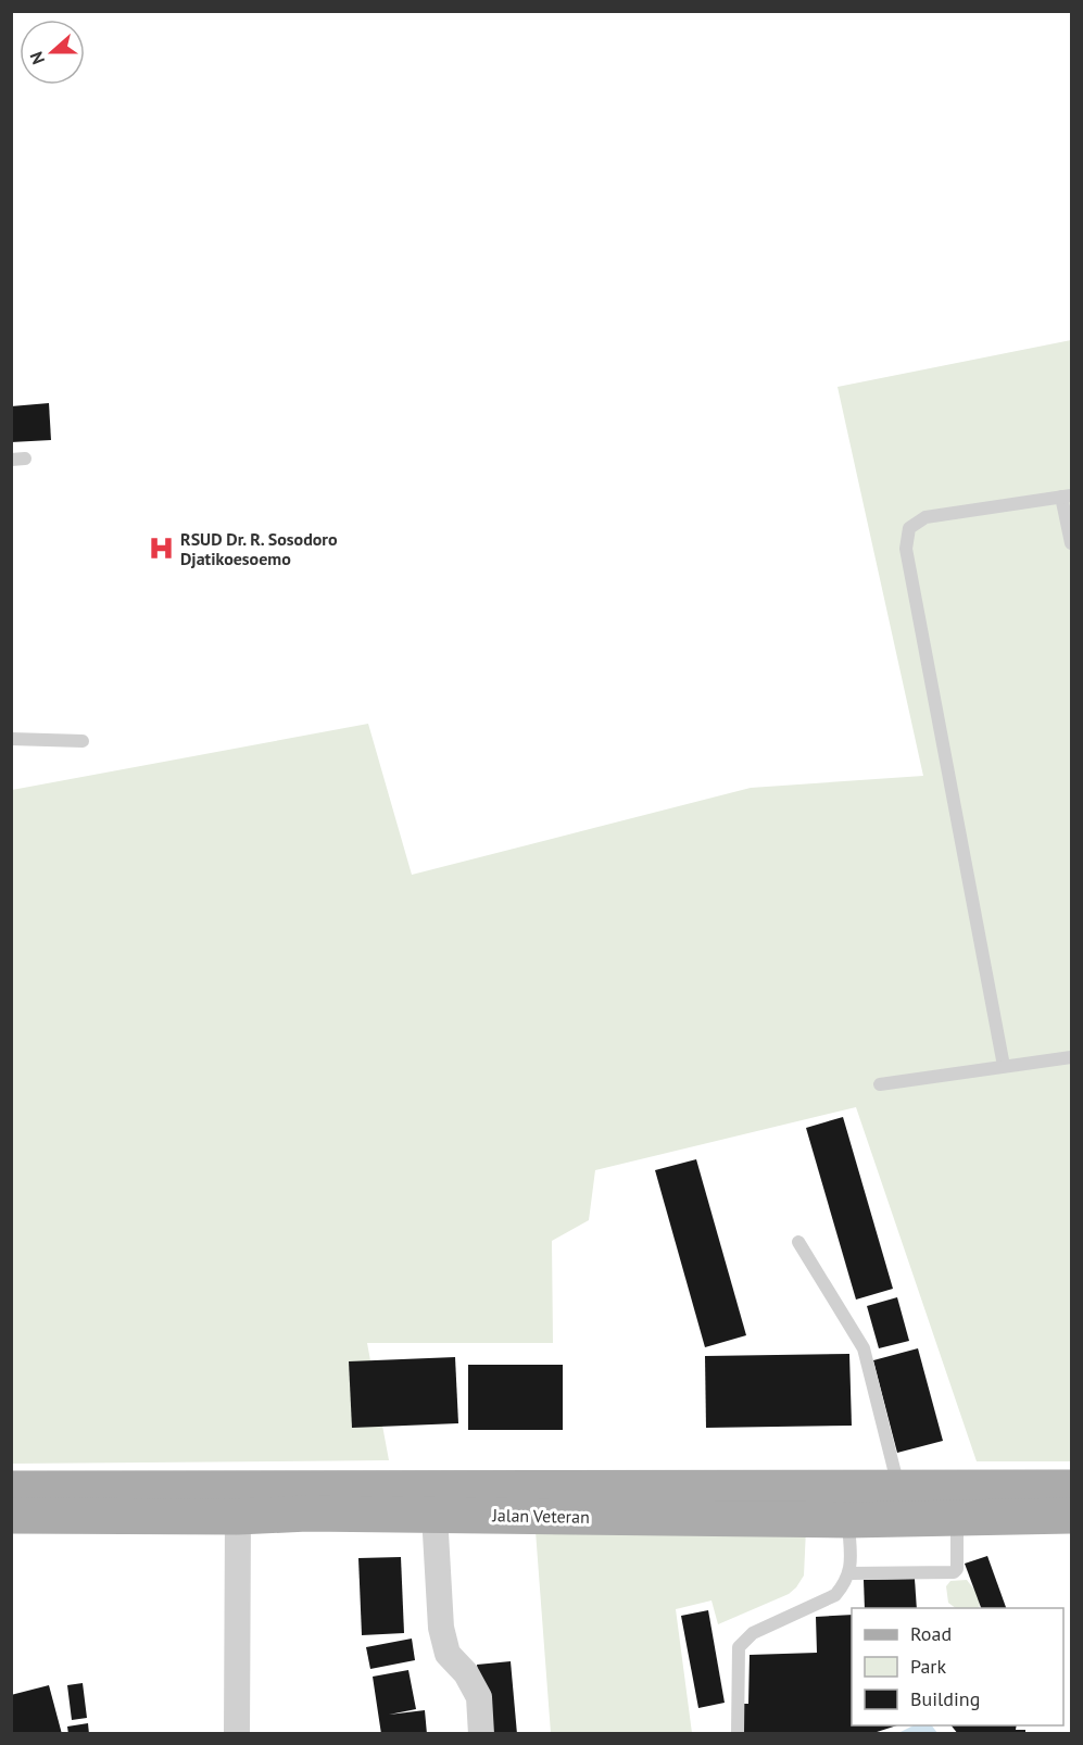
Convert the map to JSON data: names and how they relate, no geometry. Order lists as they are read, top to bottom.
{
  "streets": {
    "main road": ["Jalan Veteran"]
  },
  "places": {
    "hospital": ["RSUD Dr. R. Sosodoro Djatikoesoemo"]
  },
  "legend": ["Road", "Park", "Building"],
  "north": "left"
}
